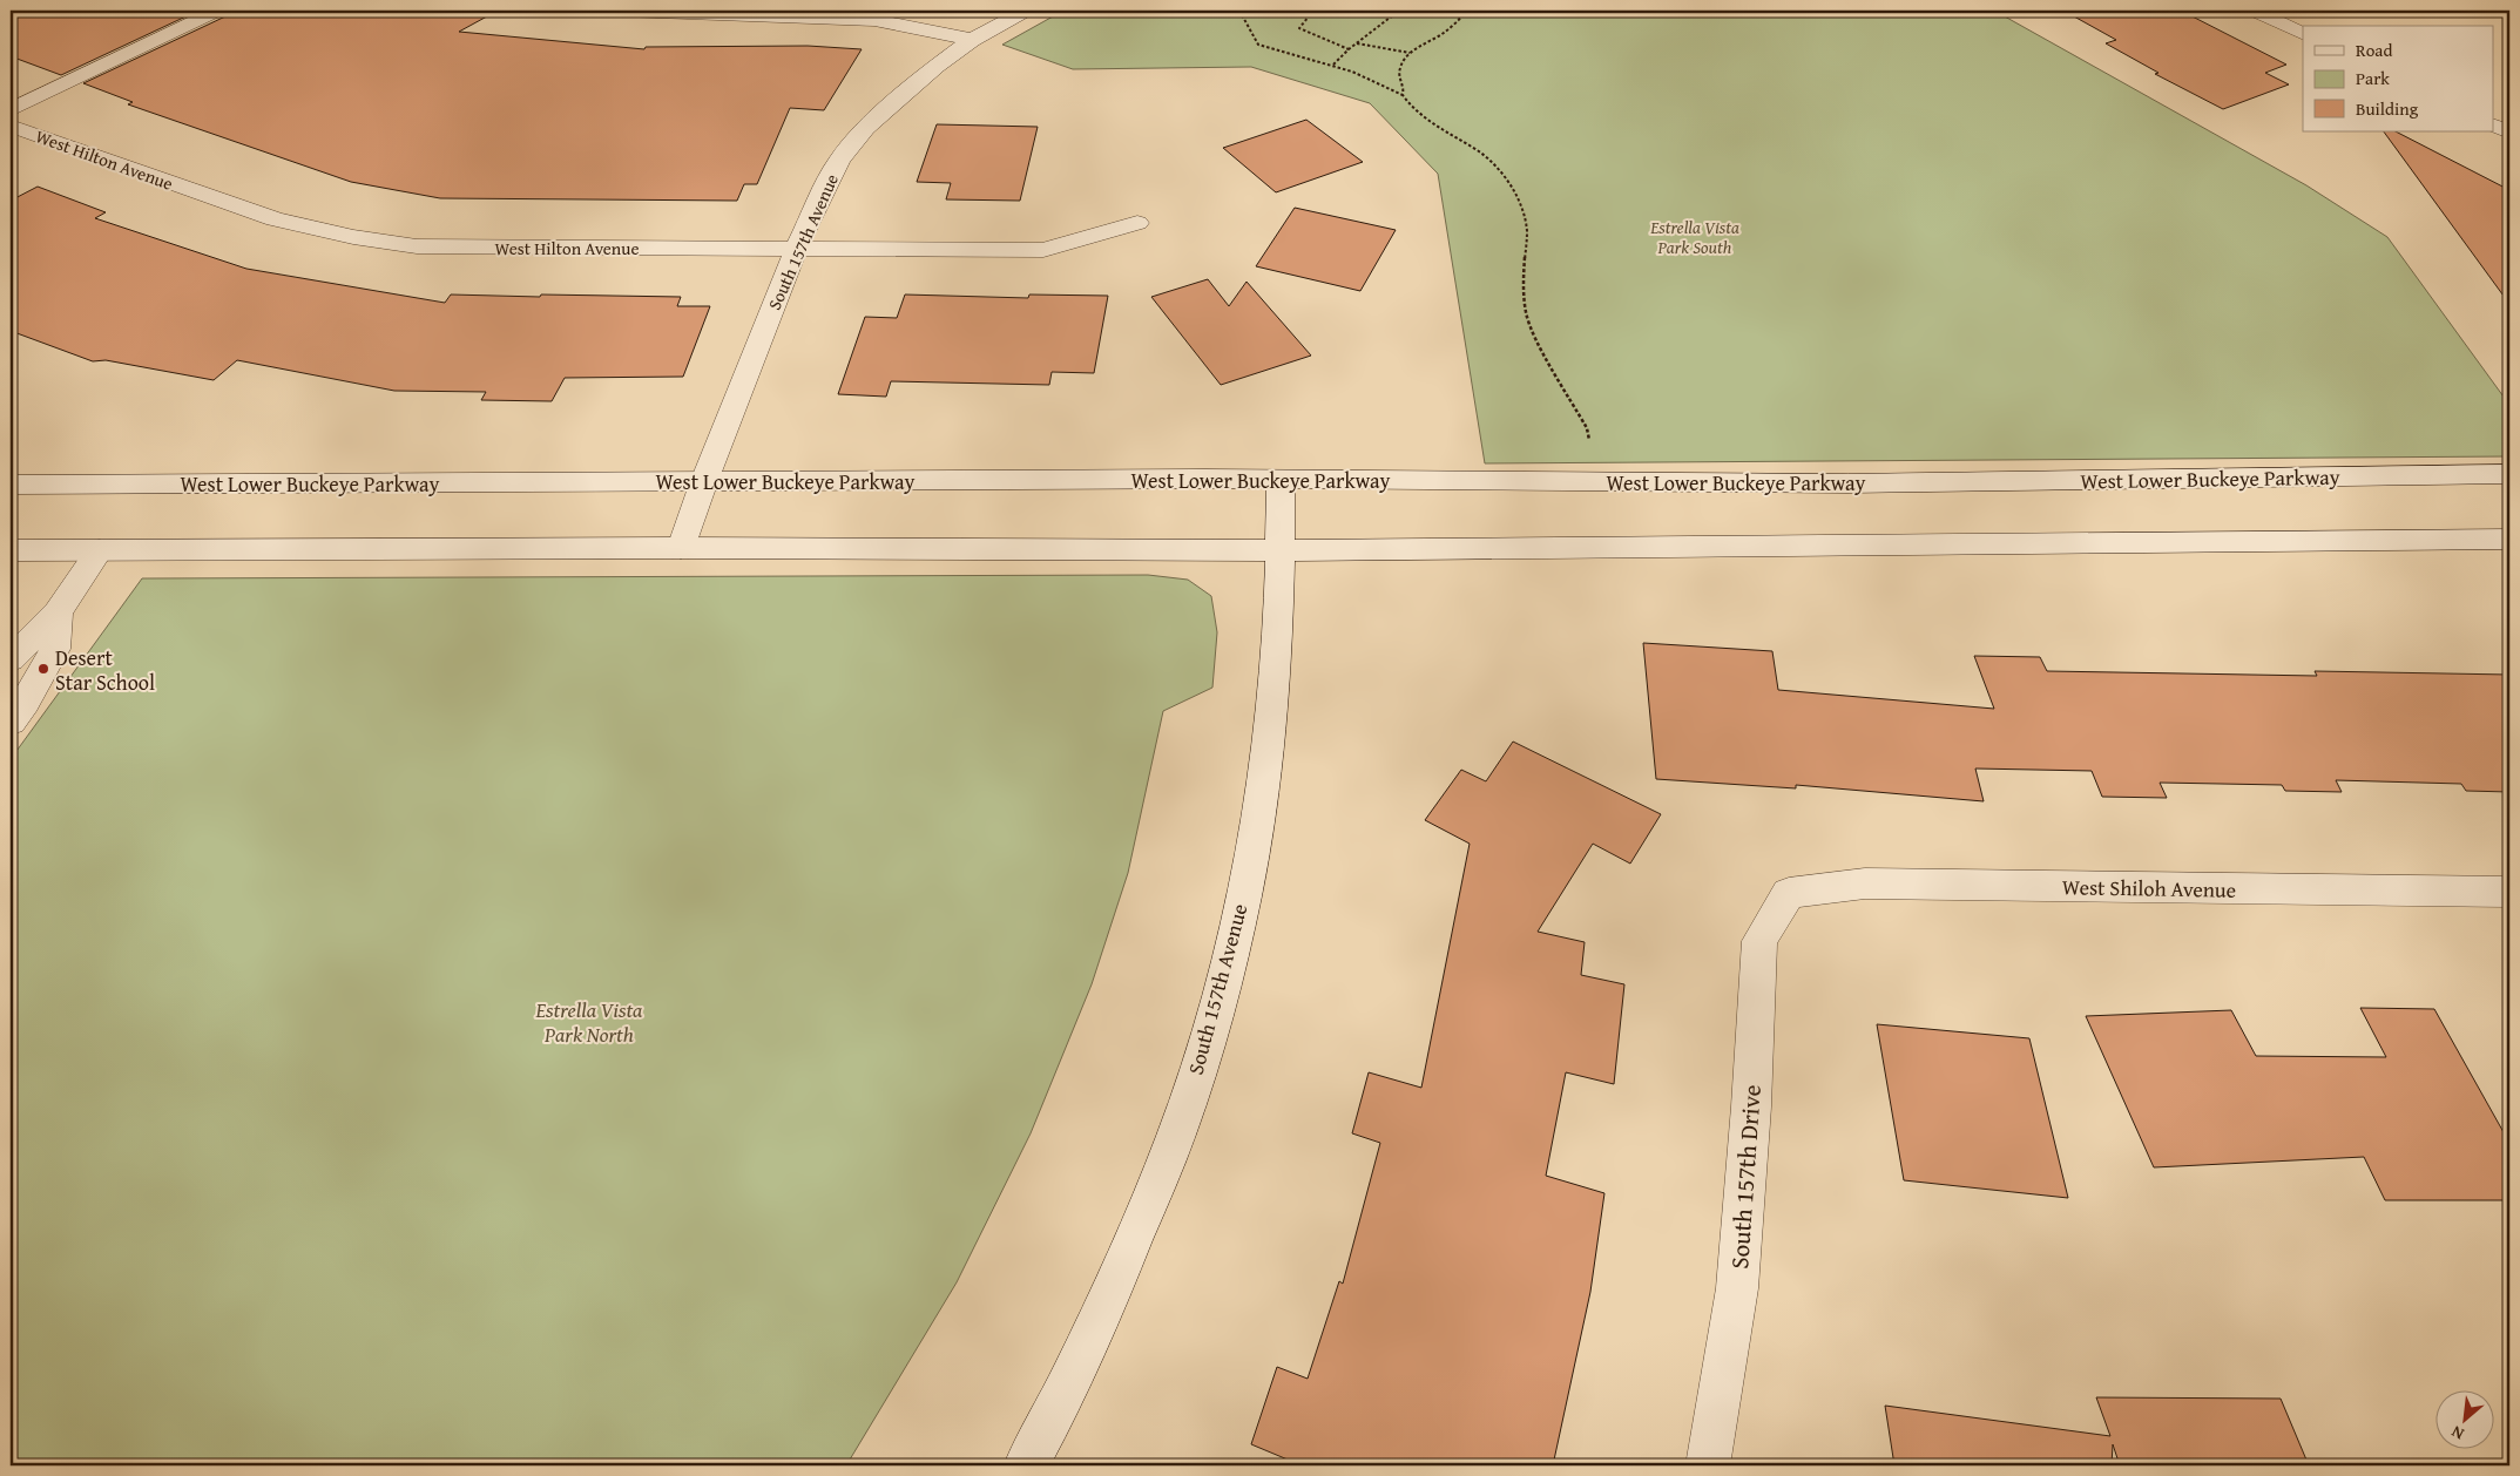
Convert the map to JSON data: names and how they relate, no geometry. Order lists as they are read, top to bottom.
{
  "streets": {
    "street": [
      "West Hilton Avenue",
      "South 157th Avenue",
      "West Lower Buckeye Parkway",
      "West Shiloh Avenue",
      "South 157th Drive"
    ]
  },
  "crossings": [
    ["West Hilton Avenue", "South 157th Avenue"],
    ["South 157th Avenue", "West Lower Buckeye Parkway"],
    ["West Shiloh Avenue", "South 157th Drive"]
  ],
  "parks": ["Estrella Vista Park South", "Estrella Vista Park North"],
  "places": ["Desert Star School"],
  "legend": ["Road", "Park", "Building"],
  "north": "bottom left"
}
